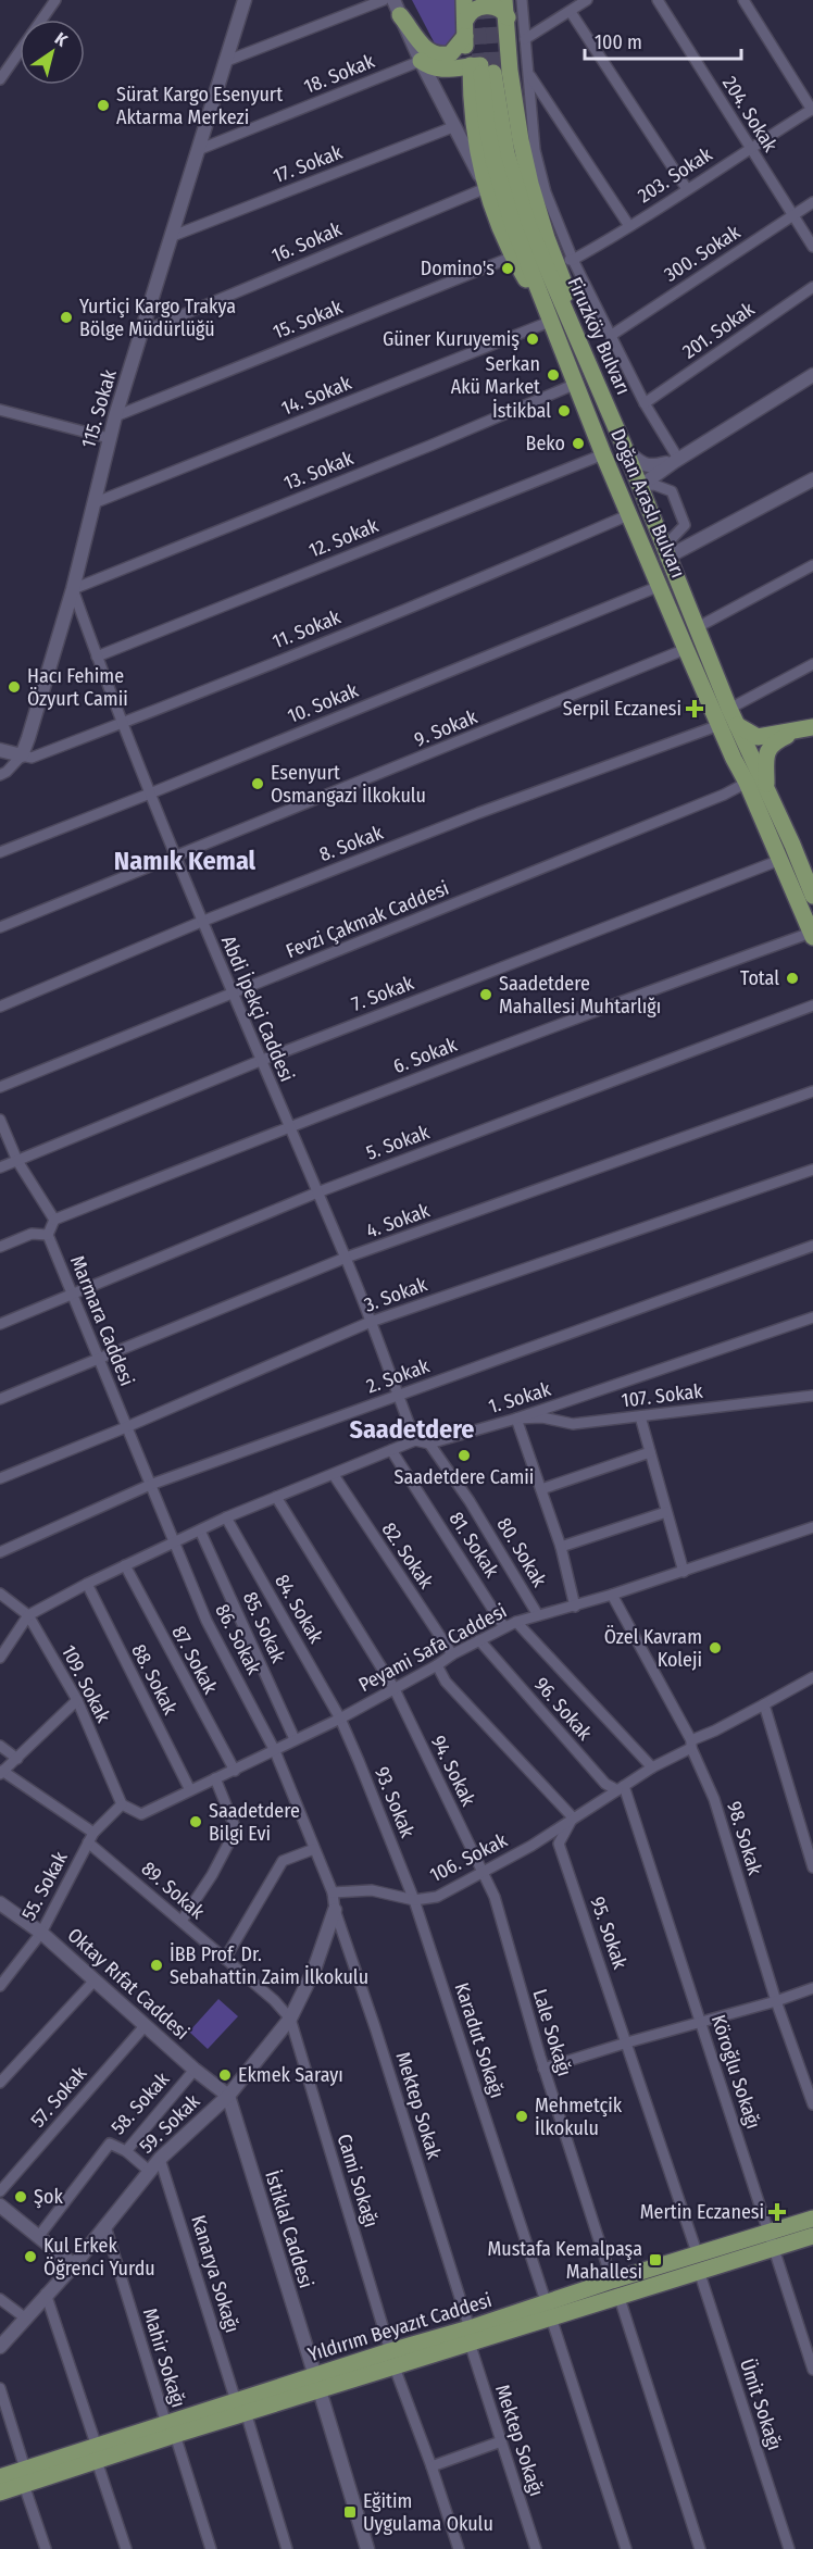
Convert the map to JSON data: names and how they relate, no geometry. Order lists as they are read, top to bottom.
{
  "streets": {
    "main road": ["Firuzköy Bulvarı", "Doğan Araslı Bulvarı", "Yıldırım Beyazıt Caddesi"],
    "street": [
      "18. Sokak",
      "204. Sokak",
      "17. Sokak",
      "203. Sokak",
      "16. Sokak",
      "300. Sokak",
      "15. Sokak",
      "201. Sokak",
      "14. Sokak",
      "115. Sokak",
      "13. Sokak",
      "12. Sokak",
      "11. Sokak",
      "10. Sokak",
      "9. Sokak",
      "8. Sokak",
      "Fevzi Çakmak Caddesi",
      "7. Sokak",
      "Abdi İpekçi Caddesi",
      "6. Sokak",
      "5. Sokak",
      "4. Sokak",
      "3. Sokak",
      "Marmara Caddesi",
      "2. Sokak",
      "107. Sokak",
      "1. Sokak",
      "81. Sokak",
      "80. Sokak",
      "82. Sokak",
      "84. Sokak",
      "85. Sokak",
      "86. Sokak",
      "Peyami Safa Caddesi",
      "87. Sokak",
      "88. Sokak",
      "109. Sokak",
      "96. Sokak",
      "94. Sokak",
      "93. Sokak",
      "98. Sokak",
      "106. Sokak",
      "55. Sokak",
      "89. Sokak",
      "95. Sokak",
      "Oktay Rıfat Caddesi",
      "Lale Sokağı",
      "Karadut Sokağı",
      "Köroğlu Sokağı",
      "57. Sokak",
      "58. Sokak",
      "Mektep Sokak",
      "59. Sokak",
      "Cami Sokağı",
      "İstiklal Caddesi",
      "Kanarya Sokağı",
      "Mahir Sokağı",
      "Ümit Sokağı",
      "Mektep Sokağı"
    ]
  },
  "crossings": [
    ["18. Sokak", "115. Sokak"],
    ["204. Sokak", "203. Sokak"],
    ["204. Sokak", "300. Sokak"],
    ["17. Sokak", "115. Sokak"],
    ["16. Sokak", "115. Sokak"],
    ["15. Sokak", "115. Sokak"],
    ["Firuzköy Bulvarı", "Doğan Araslı Bulvarı"],
    ["14. Sokak", "115. Sokak"],
    ["14. Sokak", "Doğan Araslı Bulvarı"],
    ["115. Sokak", "13. Sokak"],
    ["115. Sokak", "11. Sokak"],
    ["115. Sokak", "Abdi İpekçi Caddesi"],
    ["13. Sokak", "Doğan Araslı Bulvarı"],
    ["13. Sokak", "Abdi İpekçi Caddesi"],
    ["Doğan Araslı Bulvarı", "12. Sokak"],
    ["Doğan Araslı Bulvarı", "11. Sokak"],
    ["Doğan Araslı Bulvarı", "10. Sokak"],
    ["Doğan Araslı Bulvarı", "9. Sokak"],
    ["Doğan Araslı Bulvarı", "8. Sokak"],
    ["Doğan Araslı Bulvarı", "Fevzi Çakmak Caddesi"],
    ["Doğan Araslı Bulvarı", "7. Sokak"],
    ["Doğan Araslı Bulvarı", "6. Sokak"],
    ["12. Sokak", "Abdi İpekçi Caddesi"],
    ["11. Sokak", "Abdi İpekçi Caddesi"],
    ["10. Sokak", "Abdi İpekçi Caddesi"],
    ["9. Sokak", "Abdi İpekçi Caddesi"],
    ["8. Sokak", "Abdi İpekçi Caddesi"],
    ["Fevzi Çakmak Caddesi", "Abdi İpekçi Caddesi"],
    ["7. Sokak", "Abdi İpekçi Caddesi"],
    ["Abdi İpekçi Caddesi", "6. Sokak"],
    ["Abdi İpekçi Caddesi", "5. Sokak"],
    ["Abdi İpekçi Caddesi", "4. Sokak"],
    ["Abdi İpekçi Caddesi", "3. Sokak"],
    ["Abdi İpekçi Caddesi", "2. Sokak"],
    ["Abdi İpekçi Caddesi", "1. Sokak"],
    ["5. Sokak", "Marmara Caddesi"],
    ["4. Sokak", "Marmara Caddesi"],
    ["3. Sokak", "Marmara Caddesi"],
    ["Marmara Caddesi", "2. Sokak"],
    ["Marmara Caddesi", "86. Sokak"],
    ["107. Sokak", "1. Sokak"],
    ["1. Sokak", "80. Sokak"],
    ["81. Sokak", "Peyami Safa Caddesi"],
    ["80. Sokak", "Peyami Safa Caddesi"],
    ["82. Sokak", "Peyami Safa Caddesi"],
    ["84. Sokak", "Peyami Safa Caddesi"],
    ["84. Sokak", "93. Sokak"],
    ["85. Sokak", "Peyami Safa Caddesi"],
    ["86. Sokak", "Peyami Safa Caddesi"],
    ["86. Sokak", "Mektep Sokak"],
    ["Peyami Safa Caddesi", "87. Sokak"],
    ["Peyami Safa Caddesi", "88. Sokak"],
    ["Peyami Safa Caddesi", "109. Sokak"],
    ["Peyami Safa Caddesi", "96. Sokak"],
    ["Peyami Safa Caddesi", "94. Sokak"],
    ["Peyami Safa Caddesi", "93. Sokak"],
    ["Peyami Safa Caddesi", "98. Sokak"],
    ["Peyami Safa Caddesi", "55. Sokak"],
    ["109. Sokak", "55. Sokak"],
    ["96. Sokak", "106. Sokak"],
    ["96. Sokak", "Köroğlu Sokağı"],
    ["94. Sokak", "106. Sokak"],
    ["94. Sokak", "Lale Sokağı"],
    ["93. Sokak", "106. Sokak"],
    ["93. Sokak", "Karadut Sokağı"],
    ["98. Sokak", "106. Sokak"],
    ["106. Sokak", "95. Sokak"],
    ["106. Sokak", "Lale Sokağı"],
    ["106. Sokak", "Karadut Sokağı"],
    ["106. Sokak", "Köroğlu Sokağı"],
    ["106. Sokak", "Mektep Sokak"],
    ["55. Sokak", "89. Sokak"],
    ["55. Sokak", "Oktay Rıfat Caddesi"],
    ["89. Sokak", "59. Sokak"],
    ["89. Sokak", "Cami Sokağı"],
    ["95. Sokak", "Yıldırım Beyazıt Caddesi"],
    ["95. Sokak", "Ümit Sokağı"],
    ["Oktay Rıfat Caddesi", "57. Sokak"],
    ["Oktay Rıfat Caddesi", "58. Sokak"],
    ["Oktay Rıfat Caddesi", "59. Sokak"],
    ["Oktay Rıfat Caddesi", "İstiklal Caddesi"],
    ["Lale Sokağı", "Yıldırım Beyazıt Caddesi"],
    ["Karadut Sokağı", "Yıldırım Beyazıt Caddesi"],
    ["Köroğlu Sokağı", "Yıldırım Beyazıt Caddesi"],
    ["Mektep Sokak", "59. Sokak"],
    ["Mektep Sokak", "Yıldırım Beyazıt Caddesi"],
    ["Mektep Sokak", "Mektep Sokağı"],
    ["59. Sokak", "Cami Sokağı"],
    ["59. Sokak", "İstiklal Caddesi"],
    ["59. Sokak", "Kanarya Sokağı"],
    ["59. Sokak", "Mahir Sokağı"],
    ["Cami Sokağı", "Yıldırım Beyazıt Caddesi"],
    ["İstiklal Caddesi", "Yıldırım Beyazıt Caddesi"],
    ["Kanarya Sokağı", "Yıldırım Beyazıt Caddesi"],
    ["Yıldırım Beyazıt Caddesi", "Mahir Sokağı"],
    ["Yıldırım Beyazıt Caddesi", "Ümit Sokağı"],
    ["Yıldırım Beyazıt Caddesi", "Mektep Sokağı"]
  ],
  "districts": ["Namık Kemal", "Saadetdere"],
  "places": {
    "other": [
      "Sürat Kargo Esenyurt Aktarma Merkezi",
      "Domino's",
      "Yurtiçi Kargo Trakya Bölge Müdürlüğü",
      "Güner Kuruyemiş",
      "Serkan Akü Market",
      "İstikbal",
      "Beko",
      "Hacı Fehime Özyurt Camii",
      "Esenyurt Osmangazi İlkokulu",
      "Total",
      "Saadetdere Mahallesi Muhtarlığı",
      "Saadetdere Camii",
      "Özel Kavram Koleji",
      "Saadetdere Bilgi Evi",
      "İBB Prof. Dr. Sebahattin Zaim İlkokulu",
      "Ekmek Sarayı",
      "Mehmetçik İlkokulu",
      "Şok",
      "Kul Erkek Öğrenci Yurdu"
    ],
    "health": ["Serpil Eczanesi", "Mertin Eczanesi"],
    "transit": ["Mustafa Kemalpaşa Mahallesi", "Eğitim Uygulama Okulu"]
  },
  "scale_bar": "100 m",
  "north": "top right"
}
